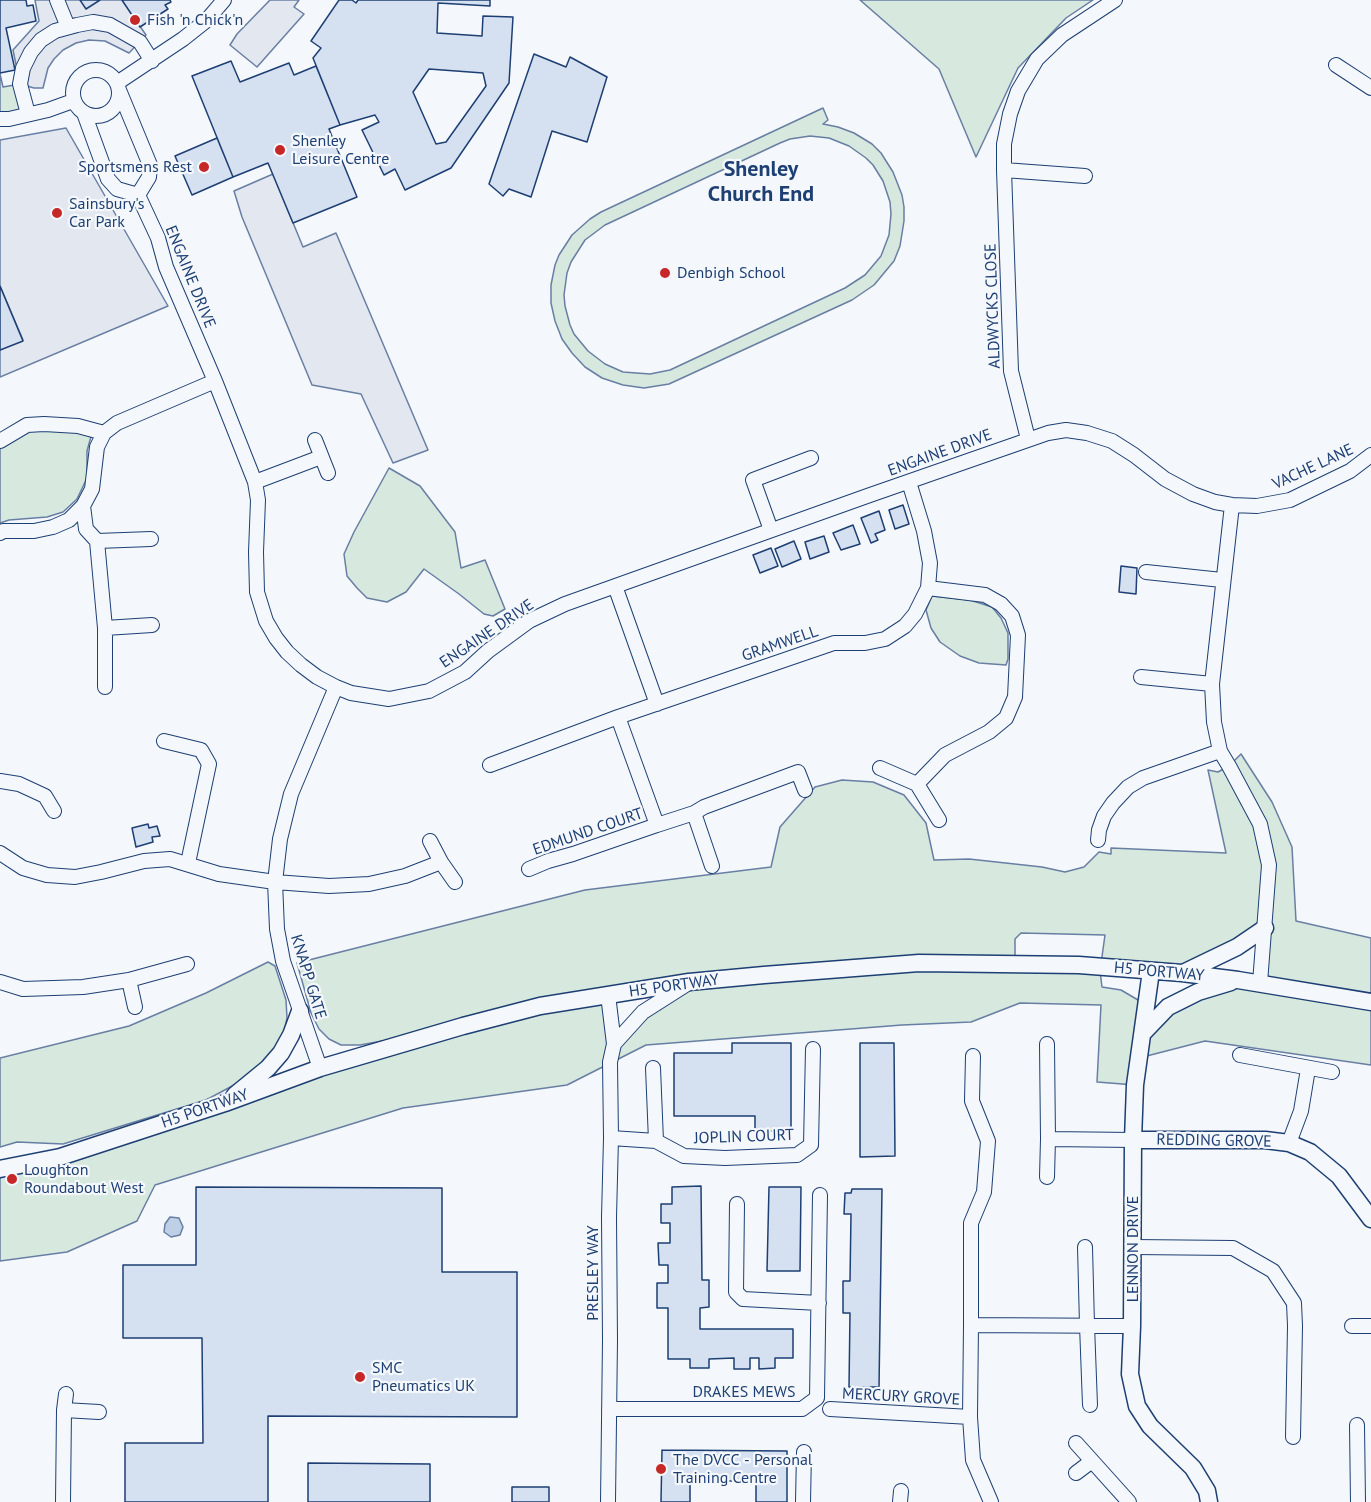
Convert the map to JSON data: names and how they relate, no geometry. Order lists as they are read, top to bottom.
{
  "streets": {
    "street": [
      "ENGAINE DRIVE",
      "ALDWYCKS CLOSE",
      "VACHE LANE",
      "GRAMWELL",
      "EDMUND COURT",
      "H5 PORTWAY",
      "KNAPP GATE",
      "JOPLIN COURT",
      "REDDING GROVE",
      "LENNON DRIVE",
      "PRESLEY WAY",
      "DRAKES MEWS",
      "MERCURY GROVE"
    ]
  },
  "crossings": [
    ["ENGAINE DRIVE", "ALDWYCKS CLOSE"],
    ["ENGAINE DRIVE", "VACHE LANE"],
    ["ENGAINE DRIVE", "GRAMWELL"],
    ["ENGAINE DRIVE", "KNAPP GATE"],
    ["GRAMWELL", "EDMUND COURT"],
    ["H5 PORTWAY", "KNAPP GATE"],
    ["H5 PORTWAY", "LENNON DRIVE"],
    ["H5 PORTWAY", "PRESLEY WAY"],
    ["JOPLIN COURT", "PRESLEY WAY"],
    ["REDDING GROVE", "LENNON DRIVE"],
    ["PRESLEY WAY", "DRAKES MEWS"]
  ],
  "districts": ["Shenley Church End"],
  "places": [
    "Fish 'n Chick'n",
    "Shenley Leisure Centre",
    "Sportsmens Rest",
    "Sainsbury's Car Park",
    "Denbigh School",
    "Loughton Roundabout West",
    "SMC Pneumatics UK",
    "The DVCC - Personal Training Centre"
  ]
}
